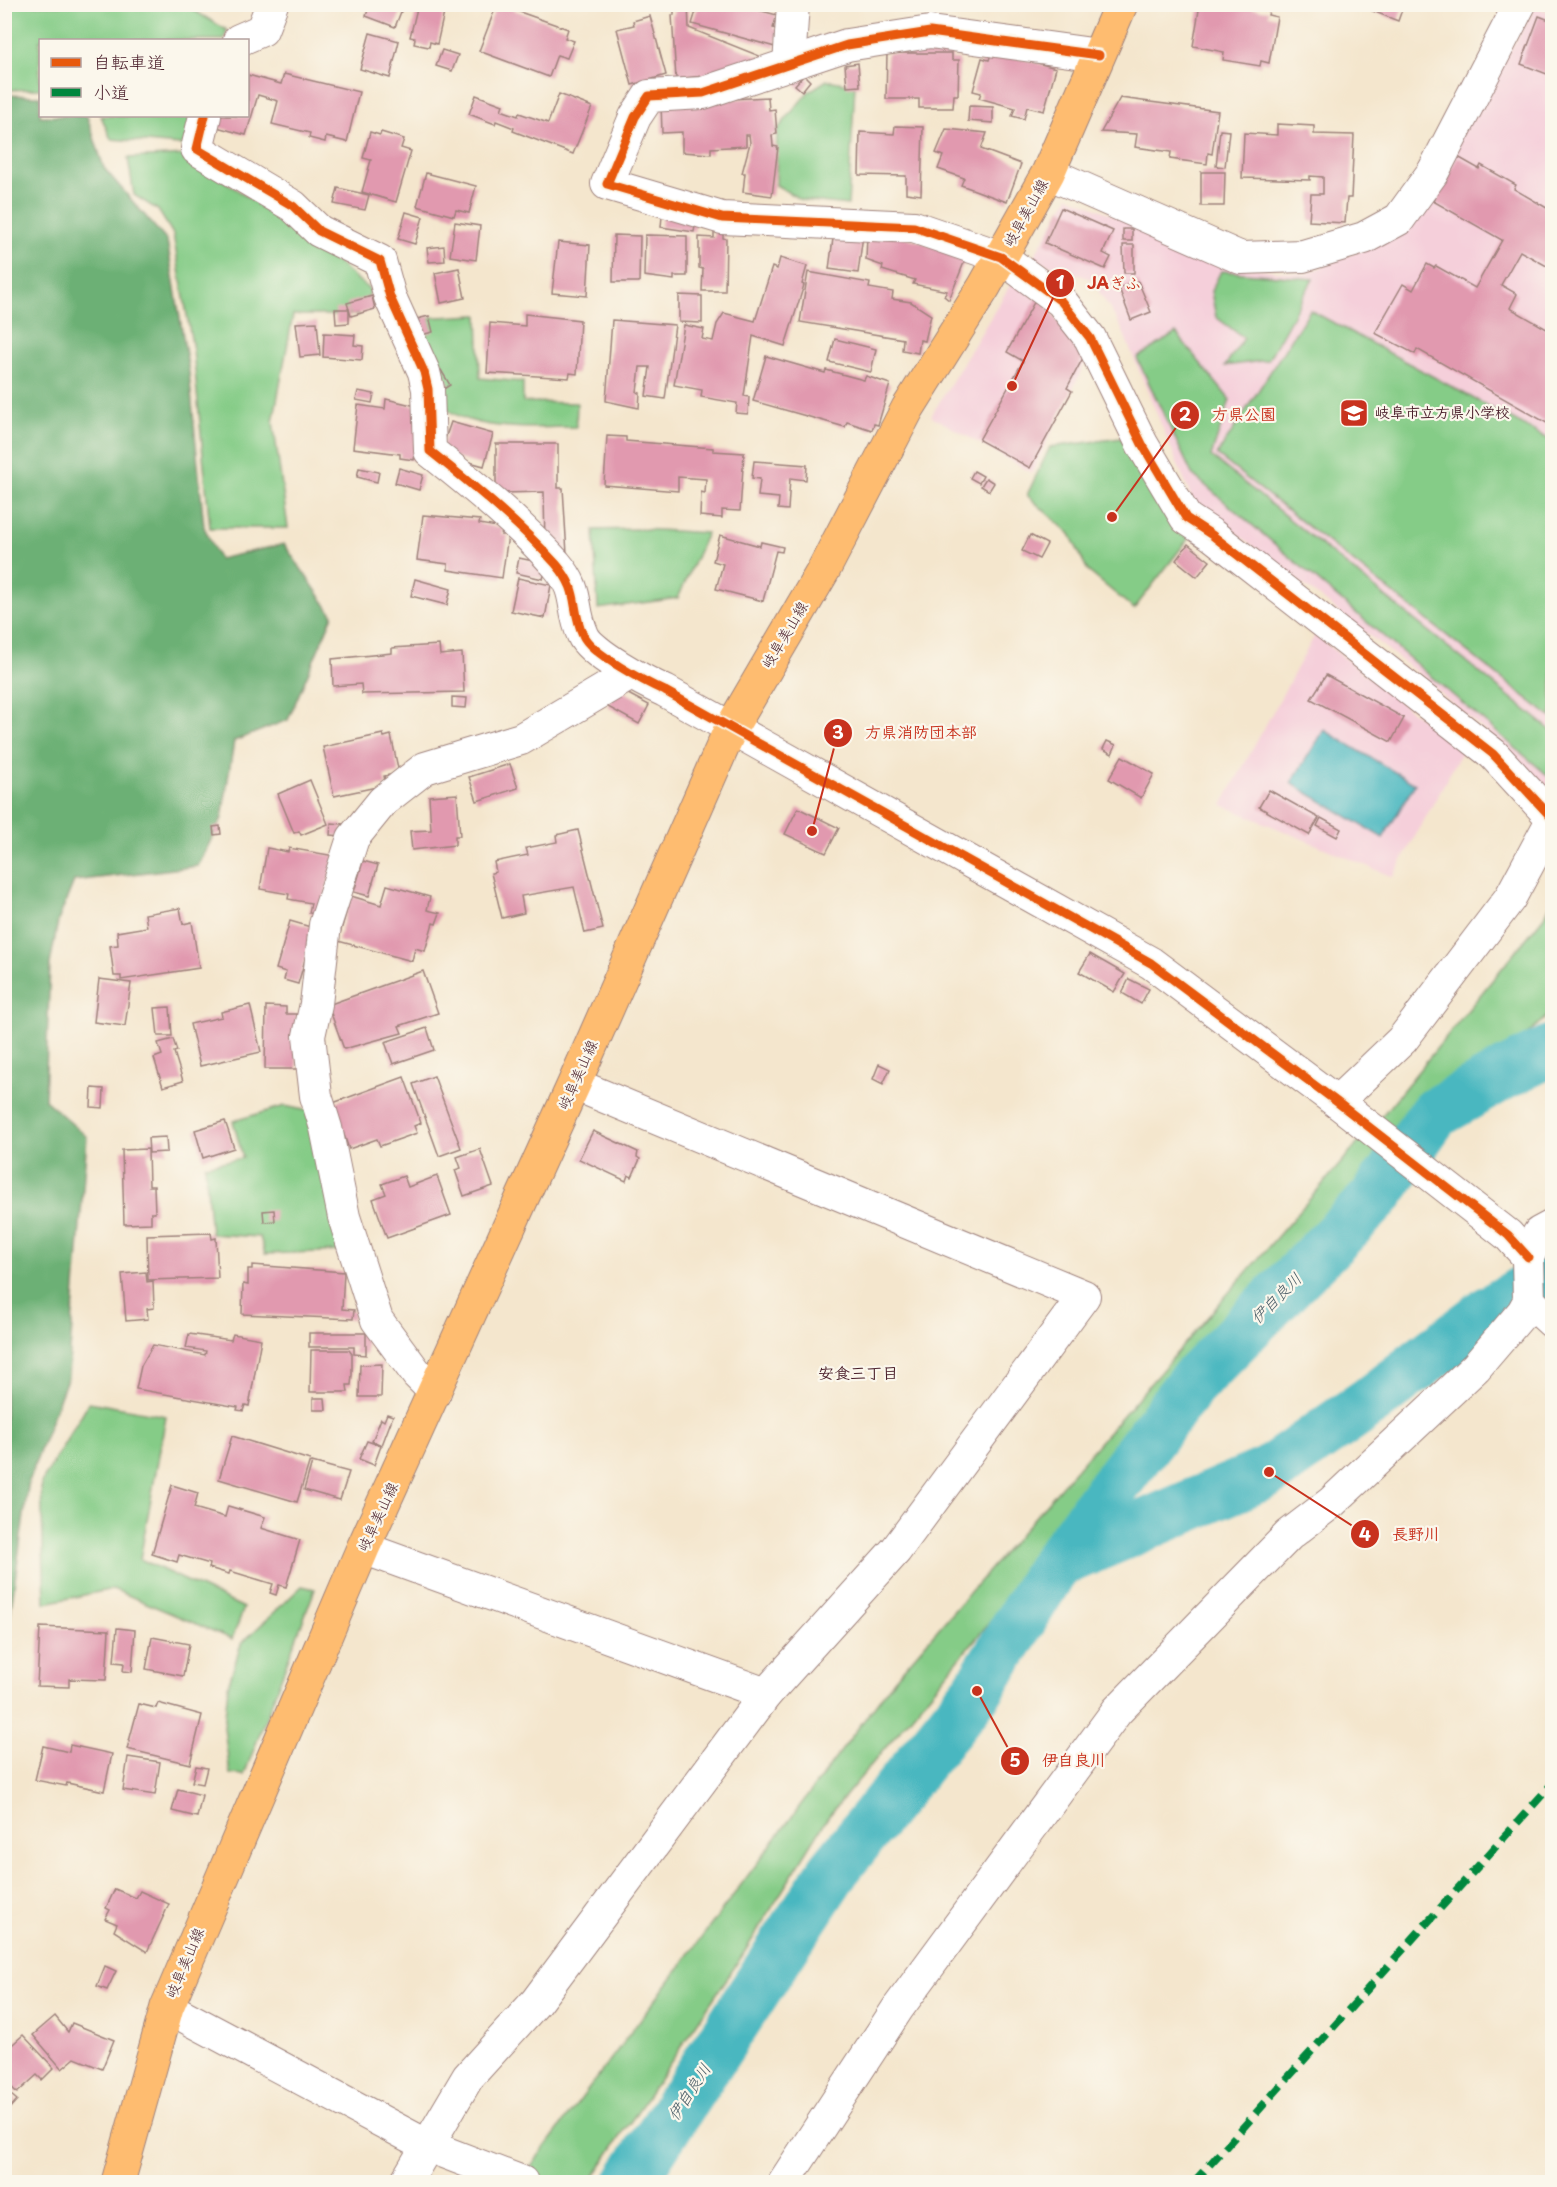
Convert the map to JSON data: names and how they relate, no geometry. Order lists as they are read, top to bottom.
{
  "streets": {
    "main road": ["岐阜美山線"]
  },
  "districts": ["安食三丁目"],
  "water": ["伊自良川"],
  "places": {
    "other": [
      "JAぎふ",
      "方県公園",
      "方県消防団本部",
      "長野川",
      "伊自良川"
    ],
    "school or university": ["岐阜市立方県小学校"]
  },
  "legend": ["自転車道", "小道"]
}
